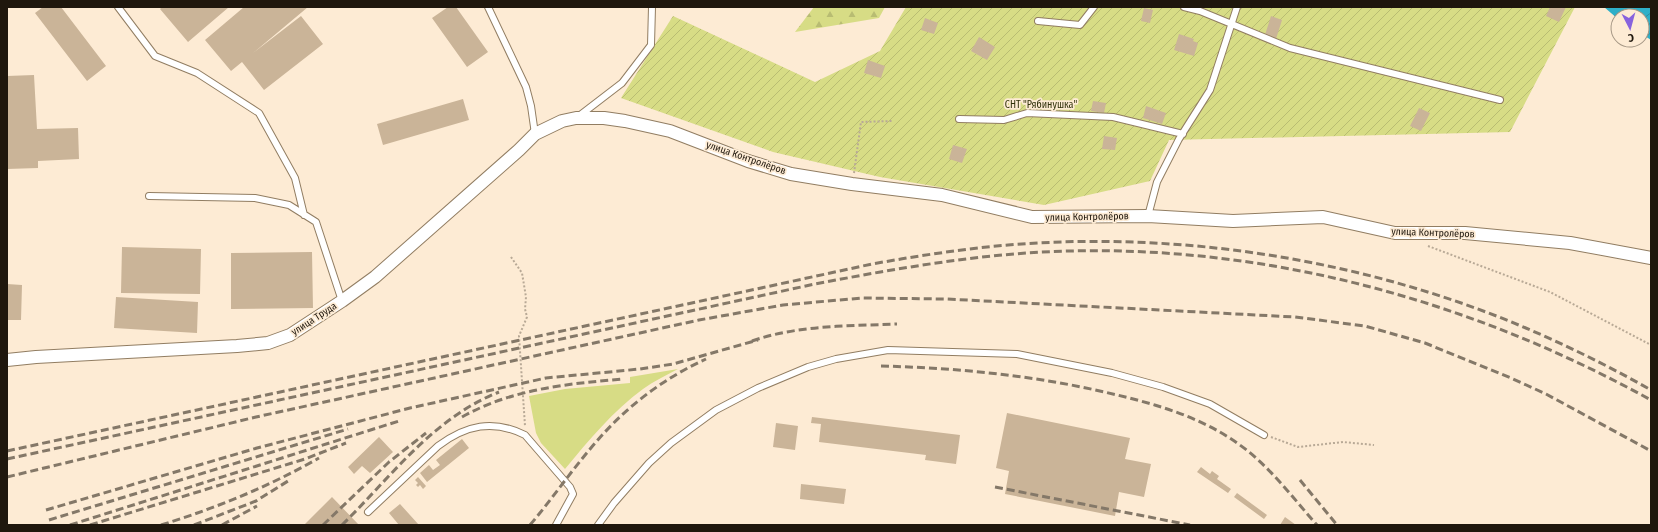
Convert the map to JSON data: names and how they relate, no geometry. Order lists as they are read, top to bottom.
{
  "streets": {
    "street": ["улица Контролёров", "улица Труда"]
  },
  "crossings": [
    ["улица Контролёров", "улица Труда"]
  ],
  "parks": ["СНТ \"Рябинушка\""],
  "north": "bottom"
}
